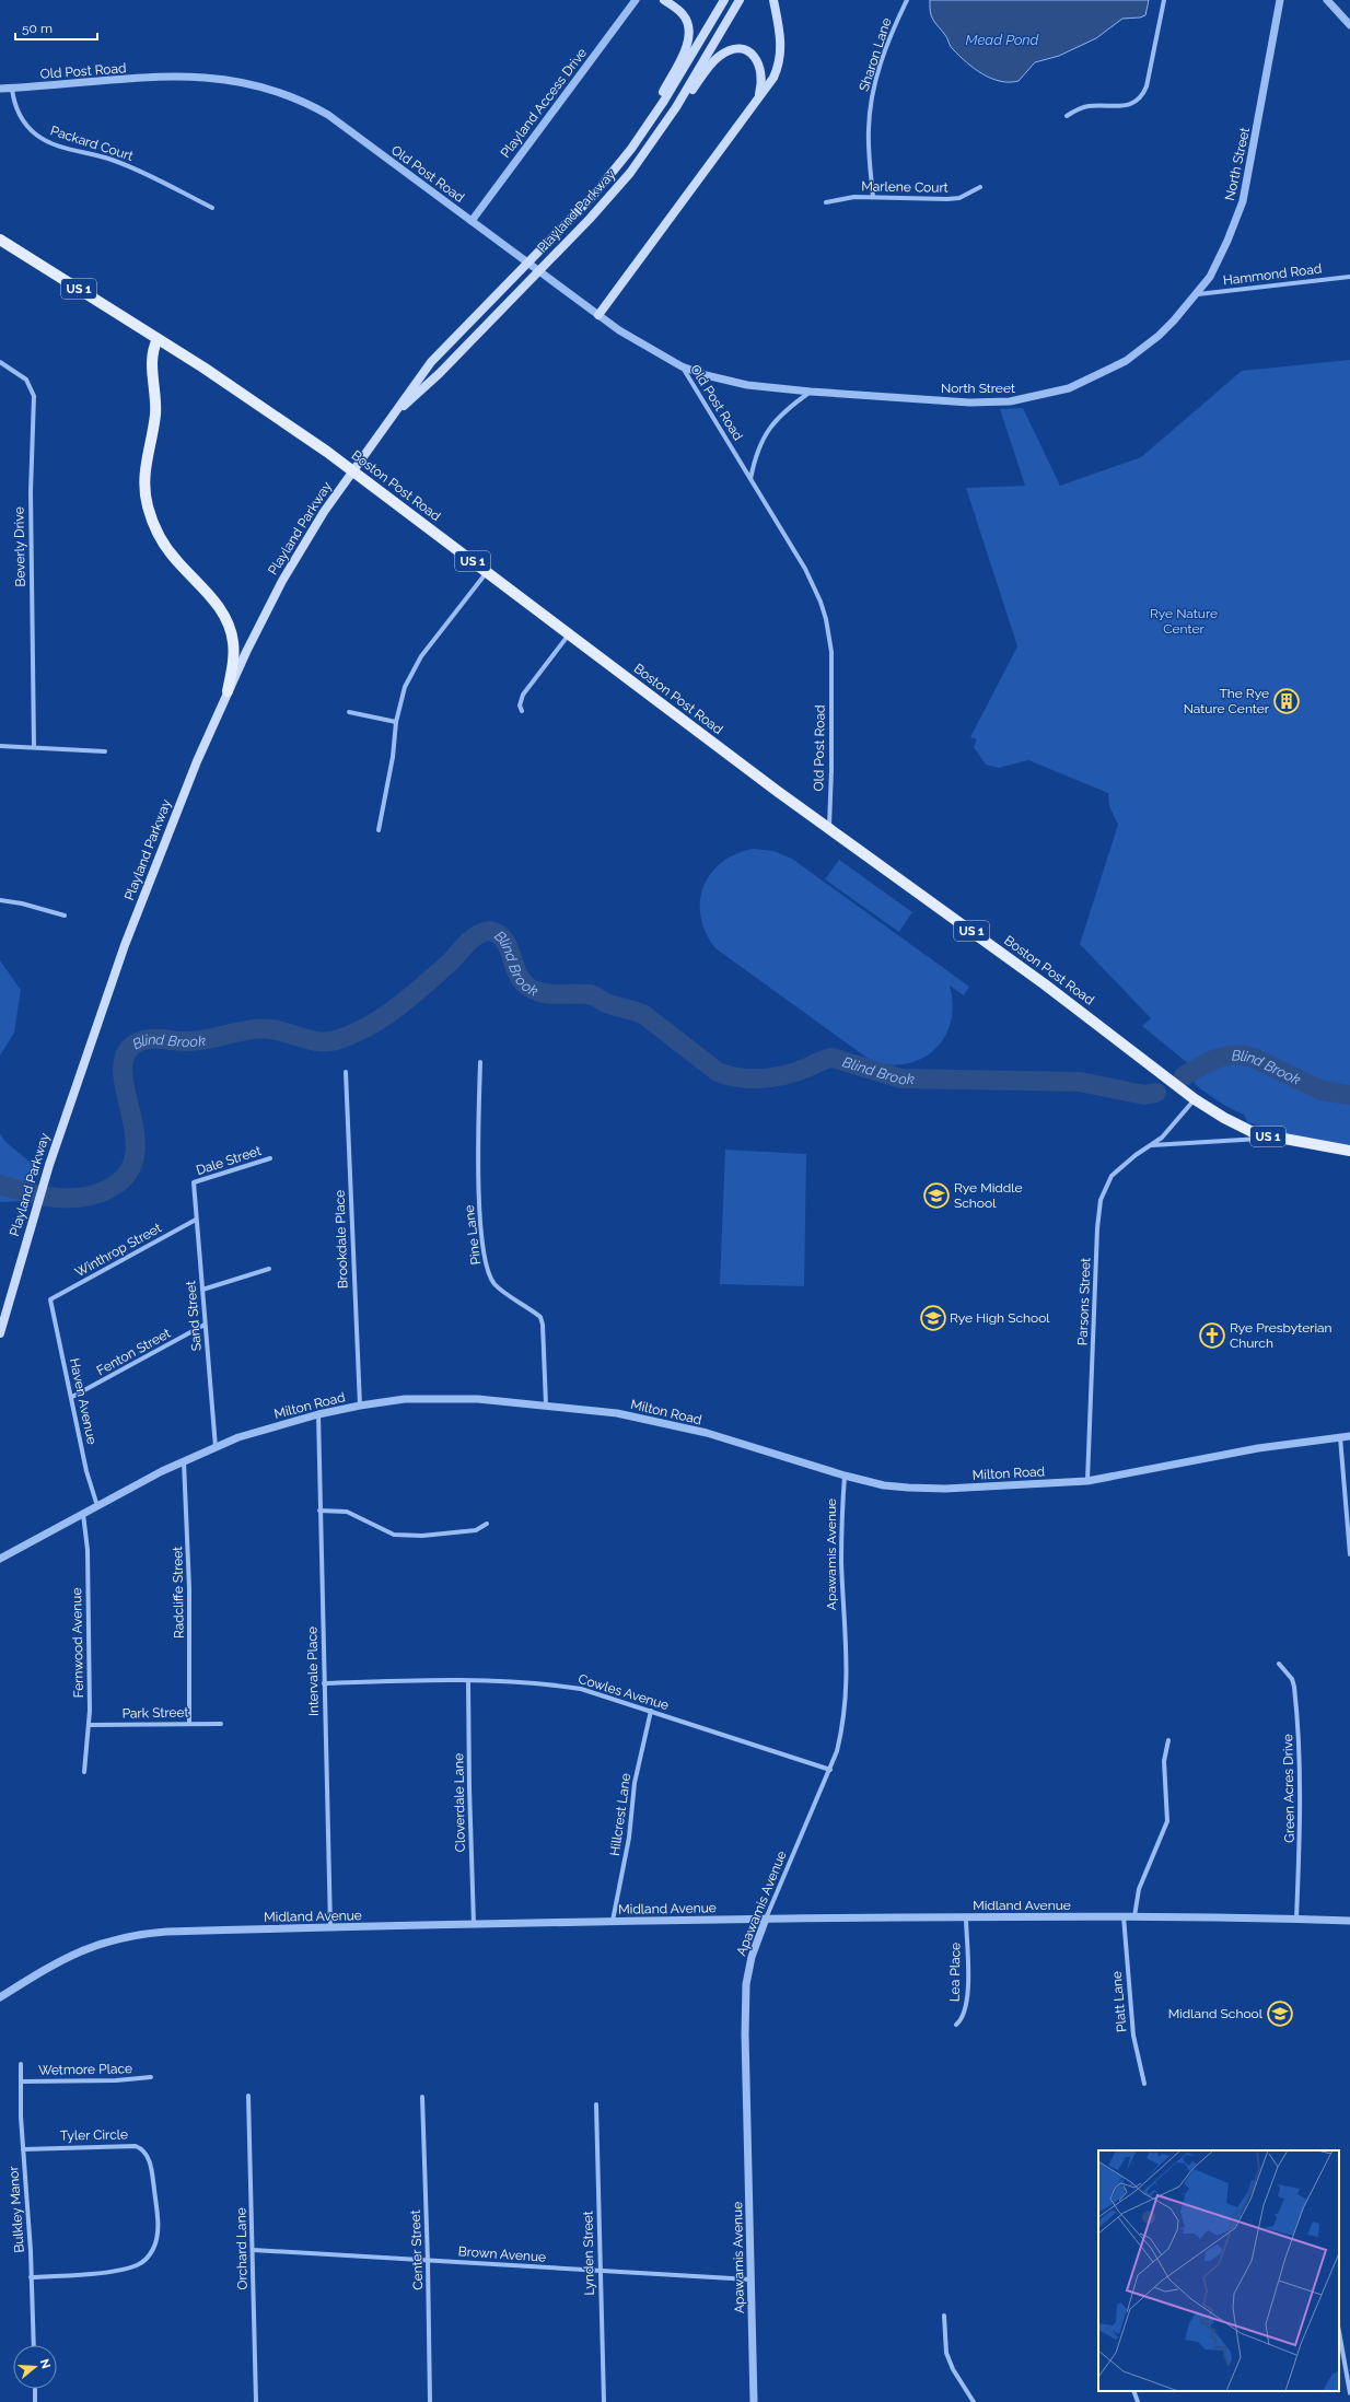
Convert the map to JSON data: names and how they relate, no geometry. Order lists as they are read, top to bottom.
{
  "streets": {
    "main road": ["Playland Parkway", "US 1", "Boston Post Road"],
    "street": [
      "Sharon Lane",
      "Old Post Road",
      "Playland Access Drive",
      "Packard Court",
      "North Street",
      "Marlene Court",
      "Hammond Road",
      "Beverly Drive",
      "Dale Street",
      "Pine Lane",
      "Brookdale Place",
      "Winthrop Street",
      "Parsons Street",
      "Sand Street",
      "Fenton Street",
      "Haven Avenue",
      "Milton Road",
      "Apawamis Avenue",
      "Radcliffe Street",
      "Fernwood Avenue",
      "Intervale Place",
      "Cowles Avenue",
      "Park Street",
      "Green Acres Drive",
      "Cloverdale Lane",
      "Hillcrest Lane",
      "Midland Avenue",
      "Lea Place",
      "Platt Lane",
      "Wetmore Place",
      "Tyler Circle",
      "Bulkley Manor",
      "Orchard Lane",
      "Center Street",
      "Lynden Street",
      "Brown Avenue"
    ]
  },
  "crossings": [
    ["Sharon Lane", "Marlene Court"],
    ["Old Post Road", "Playland Access Drive"],
    ["Old Post Road", "Packard Court"],
    ["Old Post Road", "North Street"],
    ["Old Post Road", "Boston Post Road"],
    ["North Street", "Hammond Road"],
    ["Boston Post Road", "Parsons Street"],
    ["Dale Street", "Sand Street"],
    ["Pine Lane", "Milton Road"],
    ["Brookdale Place", "Milton Road"],
    ["Winthrop Street", "Sand Street"],
    ["Winthrop Street", "Haven Avenue"],
    ["Parsons Street", "Milton Road"],
    ["Sand Street", "Fenton Street"],
    ["Sand Street", "Milton Road"],
    ["Fenton Street", "Haven Avenue"],
    ["Haven Avenue", "Milton Road"],
    ["Milton Road", "Apawamis Avenue"],
    ["Milton Road", "Radcliffe Street"],
    ["Milton Road", "Fernwood Avenue"],
    ["Milton Road", "Intervale Place"],
    ["Apawamis Avenue", "Cowles Avenue"],
    ["Apawamis Avenue", "Midland Avenue"],
    ["Apawamis Avenue", "Brown Avenue"],
    ["Radcliffe Street", "Park Street"],
    ["Fernwood Avenue", "Park Street"],
    ["Intervale Place", "Cowles Avenue"],
    ["Intervale Place", "Midland Avenue"],
    ["Cowles Avenue", "Cloverdale Lane"],
    ["Cowles Avenue", "Hillcrest Lane"],
    ["Green Acres Drive", "Midland Avenue"],
    ["Cloverdale Lane", "Midland Avenue"],
    ["Hillcrest Lane", "Midland Avenue"],
    ["Midland Avenue", "Lea Place"],
    ["Midland Avenue", "Platt Lane"],
    ["Wetmore Place", "Bulkley Manor"],
    ["Tyler Circle", "Bulkley Manor"],
    ["Orchard Lane", "Brown Avenue"],
    ["Center Street", "Brown Avenue"],
    ["Lynden Street", "Brown Avenue"]
  ],
  "water": ["Mead Pond", "Blind Brook"],
  "parks": ["Rye Nature Center"],
  "places": {
    "building": ["The Rye Nature Center"],
    "school or university": ["Rye Middle School", "Rye High School", "Midland School"],
    "church": ["Rye Presbyterian Church"]
  },
  "scale_bar": "50 m",
  "north": "right"
}
